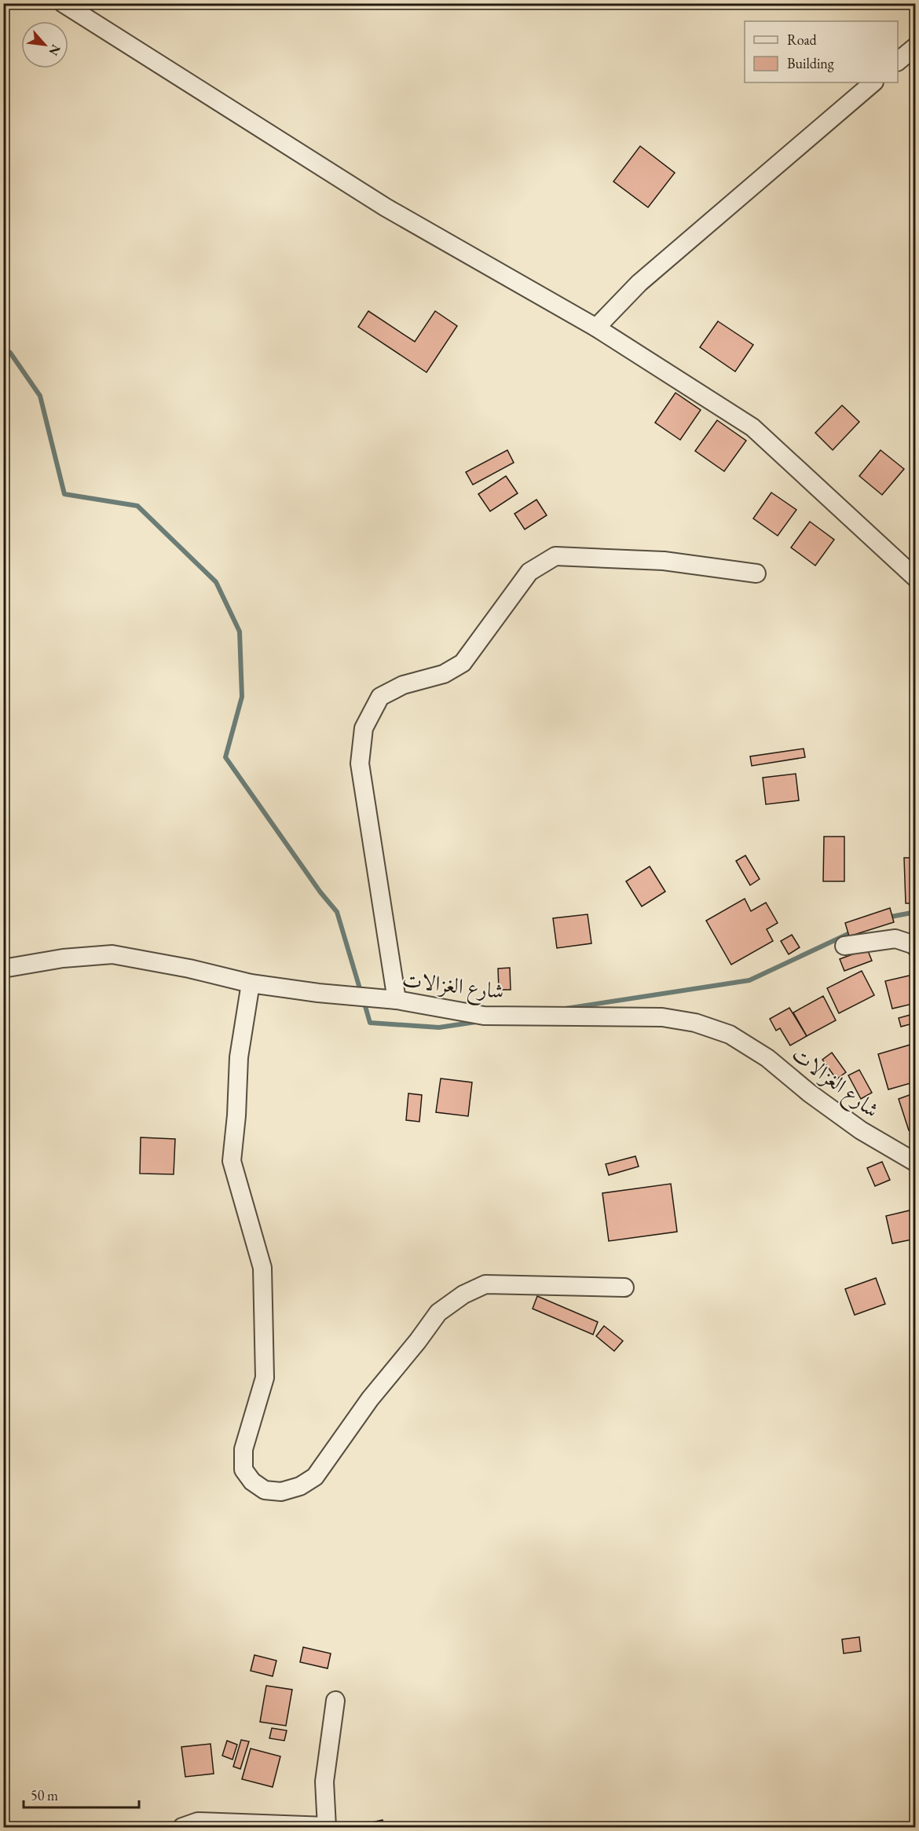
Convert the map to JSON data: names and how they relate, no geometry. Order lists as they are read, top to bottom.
{
  "streets": {
    "street": ["شارع الغزالات"]
  },
  "legend": ["Road", "Building"],
  "scale_bar": "50 m",
  "north": "bottom right"
}
